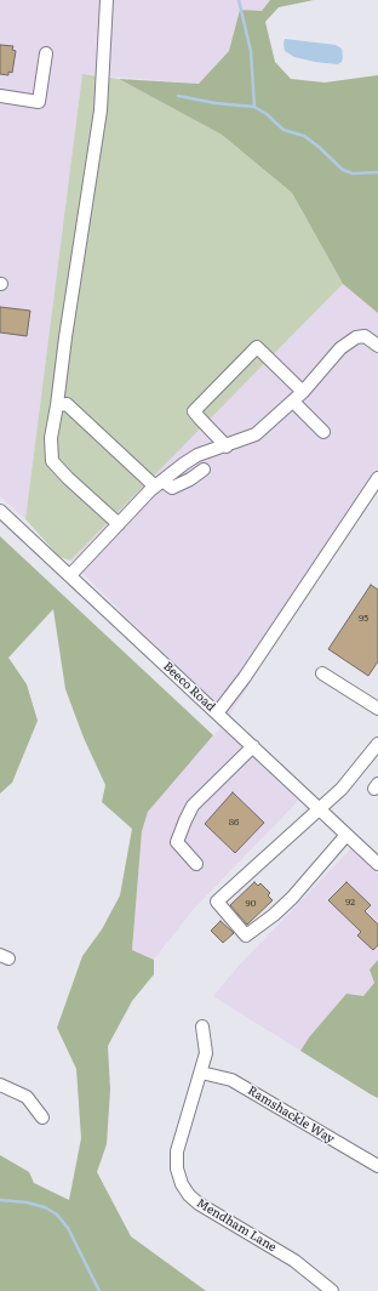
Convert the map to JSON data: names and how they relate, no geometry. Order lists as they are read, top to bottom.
{
  "streets": {
    "street": ["Beeco Road", "Ramshackle Way", "Mendham Lane"]
  },
  "crossings": [
    ["Ramshackle Way", "Mendham Lane"]
  ],
  "house_numbers": [
    "95",
    "86",
    "92",
    "90"
  ]
}
